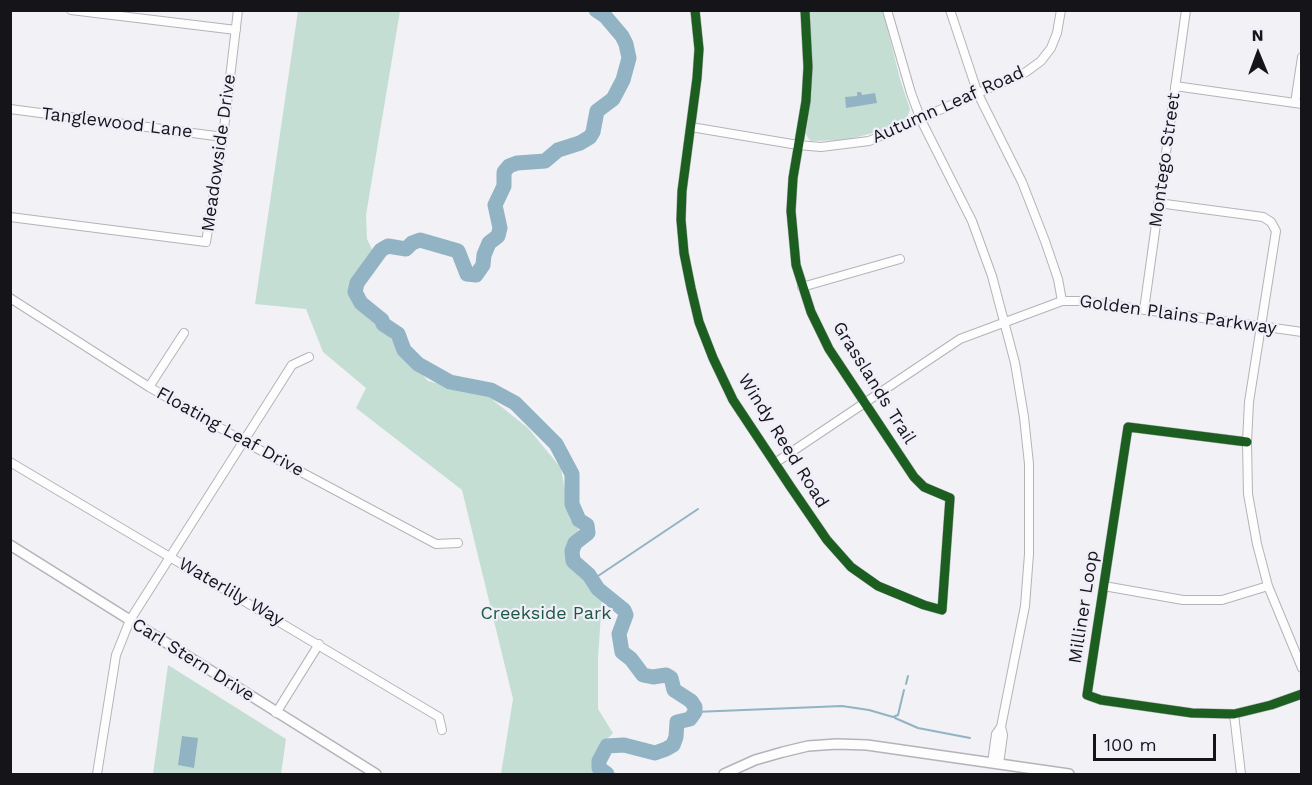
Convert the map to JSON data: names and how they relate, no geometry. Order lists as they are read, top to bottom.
{
  "streets": {
    "street": [
      "Autumn Leaf Road",
      "Tanglewood Lane",
      "Meadowside Drive",
      "Montego Street",
      "Golden Plains Parkway",
      "Grasslands Trail",
      "Floating Leaf Drive",
      "Windy Reed Road",
      "Waterlily Way",
      "Milliner Loop",
      "Carl Stern Drive"
    ]
  },
  "crossings": [
    ["Autumn Leaf Road", "Grasslands Trail"],
    ["Autumn Leaf Road", "Windy Reed Road"],
    ["Tanglewood Lane", "Meadowside Drive"],
    ["Montego Street", "Golden Plains Parkway"],
    ["Golden Plains Parkway", "Grasslands Trail"],
    ["Golden Plains Parkway", "Windy Reed Road"],
    ["Grasslands Trail", "Windy Reed Road"]
  ],
  "parks": ["Creekside Park"],
  "scale_bar": "100 m",
  "north": "top"
}
